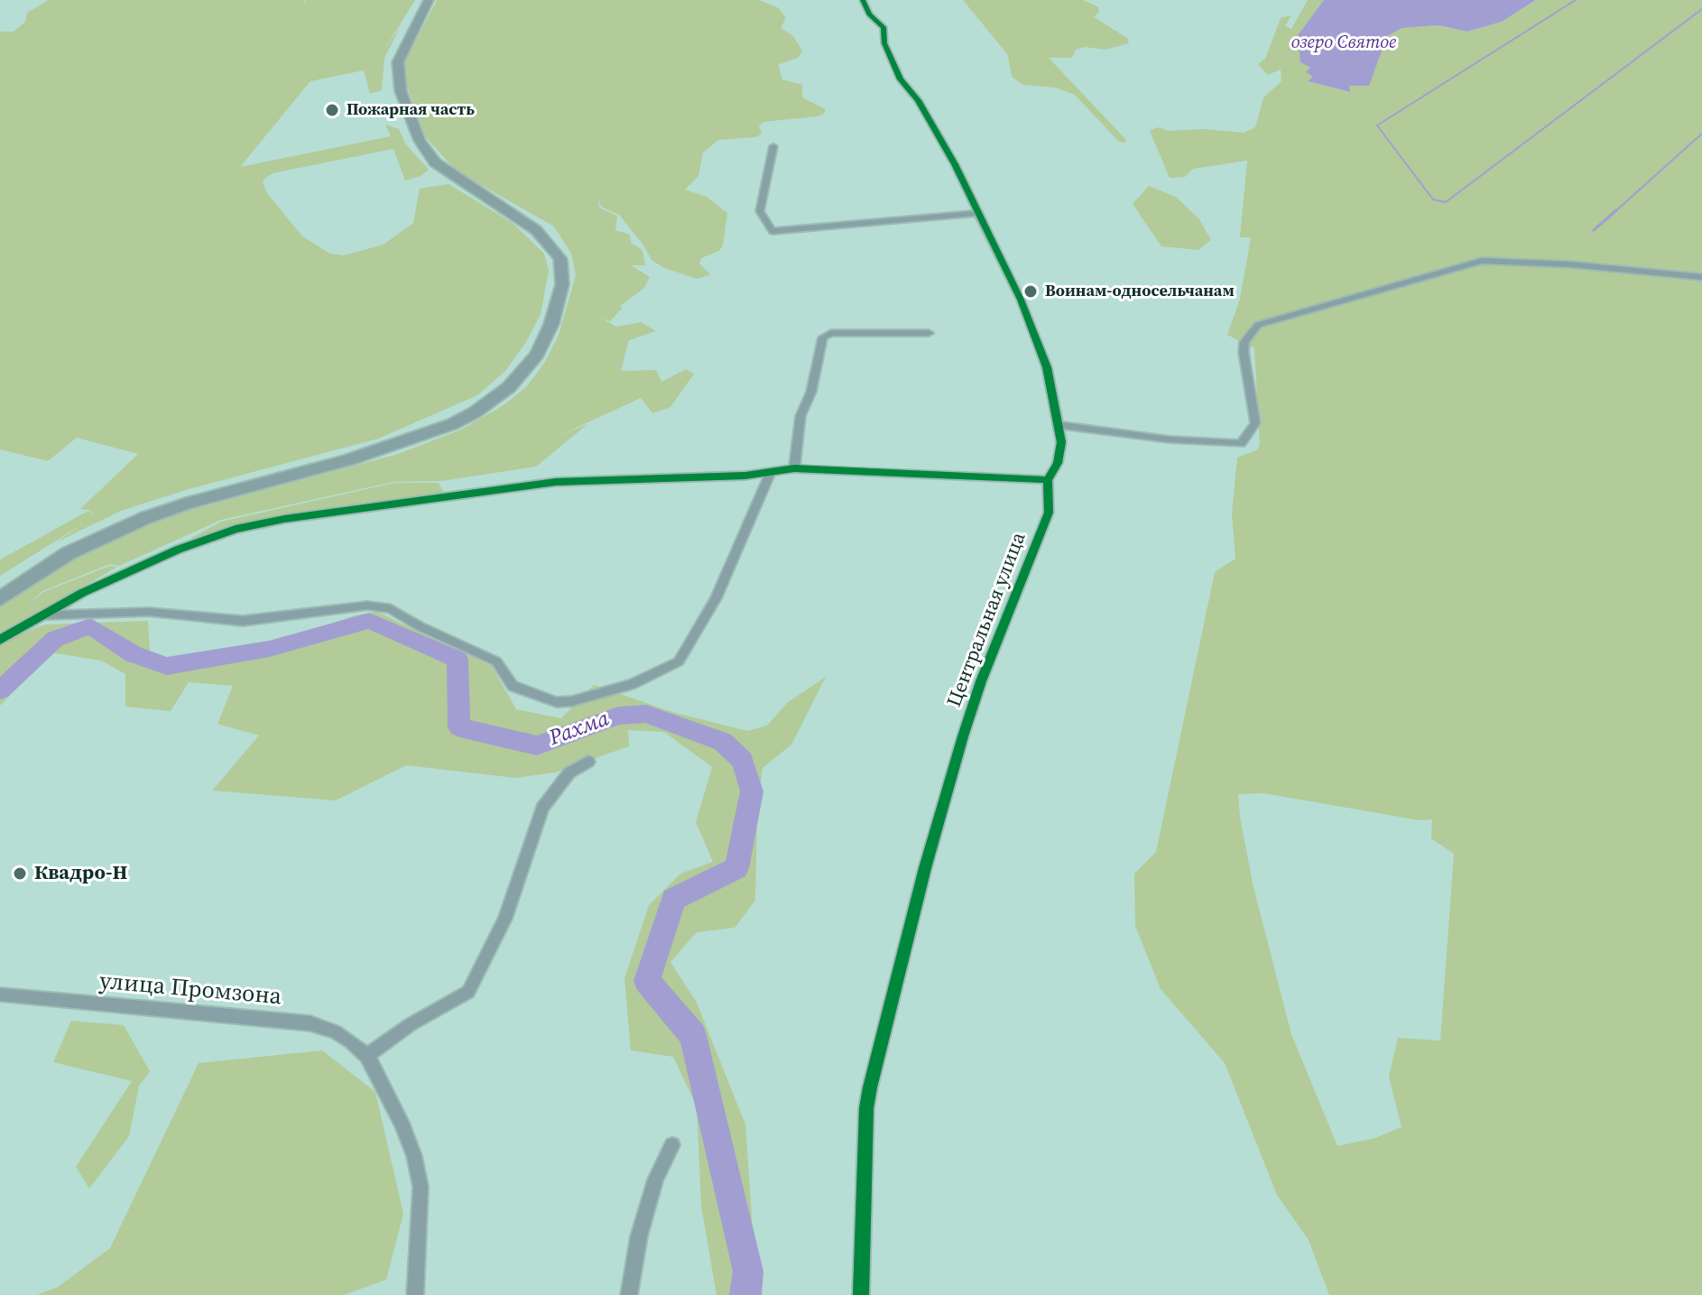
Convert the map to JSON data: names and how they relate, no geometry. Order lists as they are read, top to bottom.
{
  "streets": {
    "street": ["Центральная улица", "улица Промзона"]
  },
  "water": ["озеро Святое", "Рахма"],
  "places": ["Пожарная часть", "Воинам-односельчанам", "Квадро-Н"]
}
